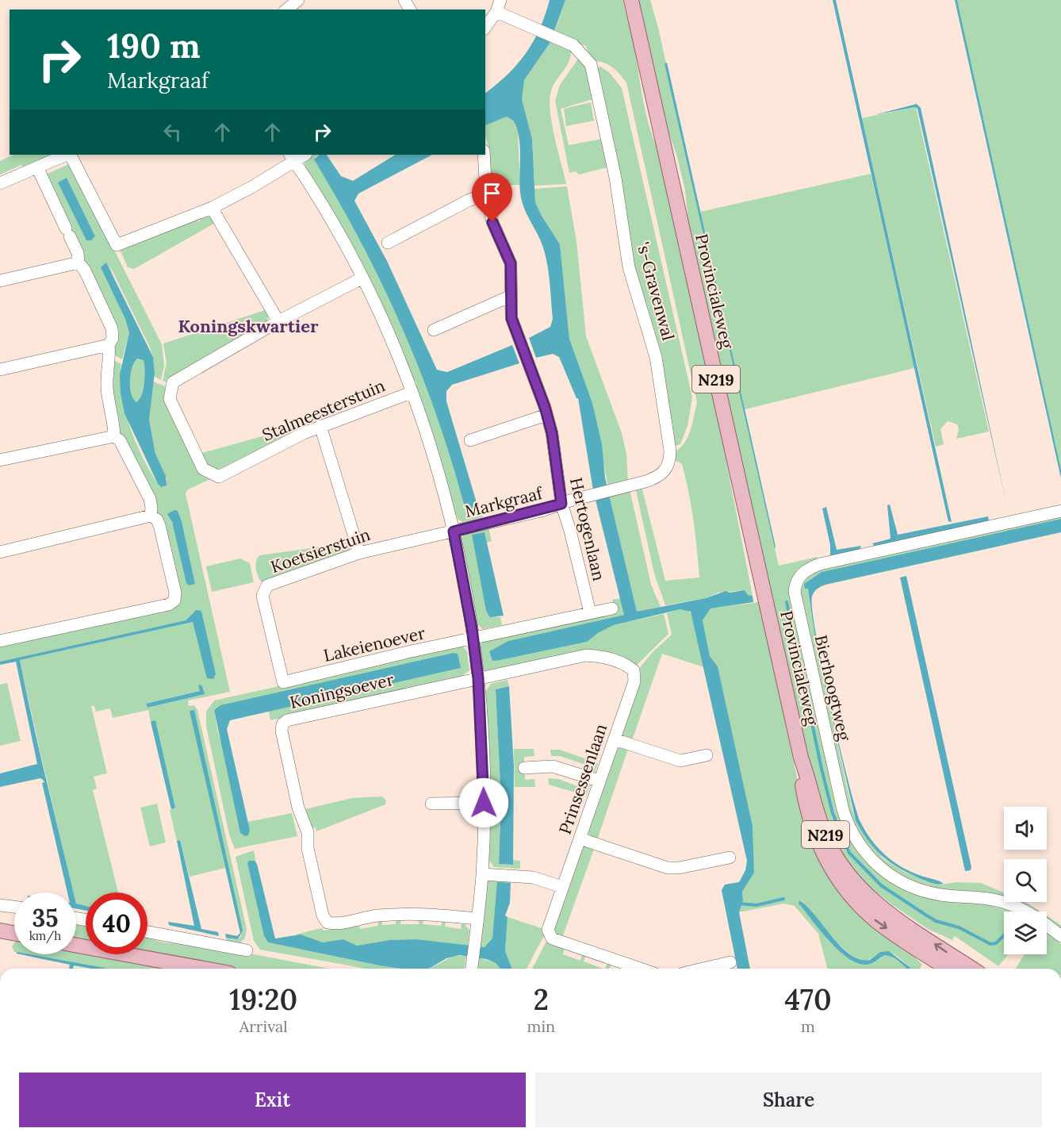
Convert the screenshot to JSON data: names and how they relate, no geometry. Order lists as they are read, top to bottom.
{
  "streets": {
    "main road": ["Provincialeweg", "N219"],
    "street": [
      "'s-Gravenwal",
      "Stalmeesterstuin",
      "Markgraaf",
      "Hertogenlaan",
      "Koetsierstuin",
      "Lakeienoever",
      "Bierhoogtweg",
      "Koningsoever",
      "Prinsessenlaan"
    ]
  },
  "crossings": [
    ["'s-Gravenwal", "Markgraaf"],
    ["'s-Gravenwal", "Hertogenlaan"],
    ["Markgraaf", "Hertogenlaan"],
    ["Markgraaf", "Koetsierstuin"],
    ["Hertogenlaan", "Lakeienoever"],
    ["Koetsierstuin", "Lakeienoever"],
    ["Koningsoever", "Prinsessenlaan"]
  ],
  "districts": ["Koningskwartier"],
  "page": {
    "turn": ["190 m", "Markgraaf"],
    "speed": "35 km/h",
    "limit": "40",
    "eta": [
      "19:20",
      "Arrival",
      "2",
      "min",
      "470",
      "m"
    ],
    "buttons": ["Exit", "Share"]
  }
}
